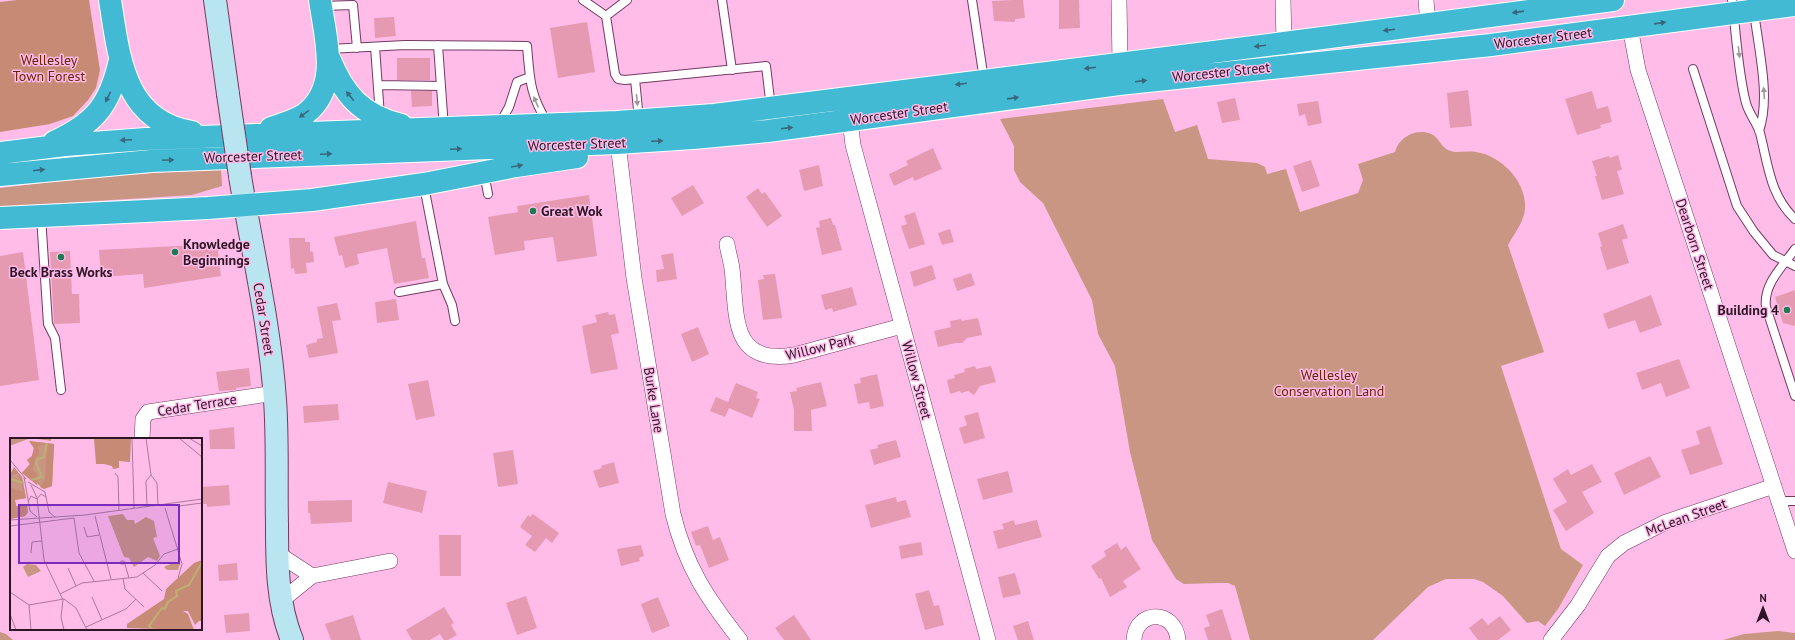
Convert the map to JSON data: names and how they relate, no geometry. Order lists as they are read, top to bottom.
{
  "streets": {
    "highway": ["Worcester Street"],
    "main road": ["Cedar Street"],
    "street": [
      "Dearborn Street",
      "Willow Park",
      "Willow Street",
      "Burke Lane",
      "Cedar Terrace",
      "McLean Street"
    ]
  },
  "crossings": [
    ["Worcester Street", "Dearborn Street"],
    ["Worcester Street", "Willow Street"],
    ["Worcester Street", "Burke Lane"],
    ["Dearborn Street", "McLean Street"],
    ["Cedar Street", "Cedar Terrace"],
    ["Willow Park", "Willow Street"]
  ],
  "parks": ["Wellesley Town Forest", "Wellesley Conservation Land"],
  "places": [
    "Great Wok",
    "Knowledge Beginnings",
    "Beck Brass Works",
    "Building 4"
  ],
  "north": "top"
}
